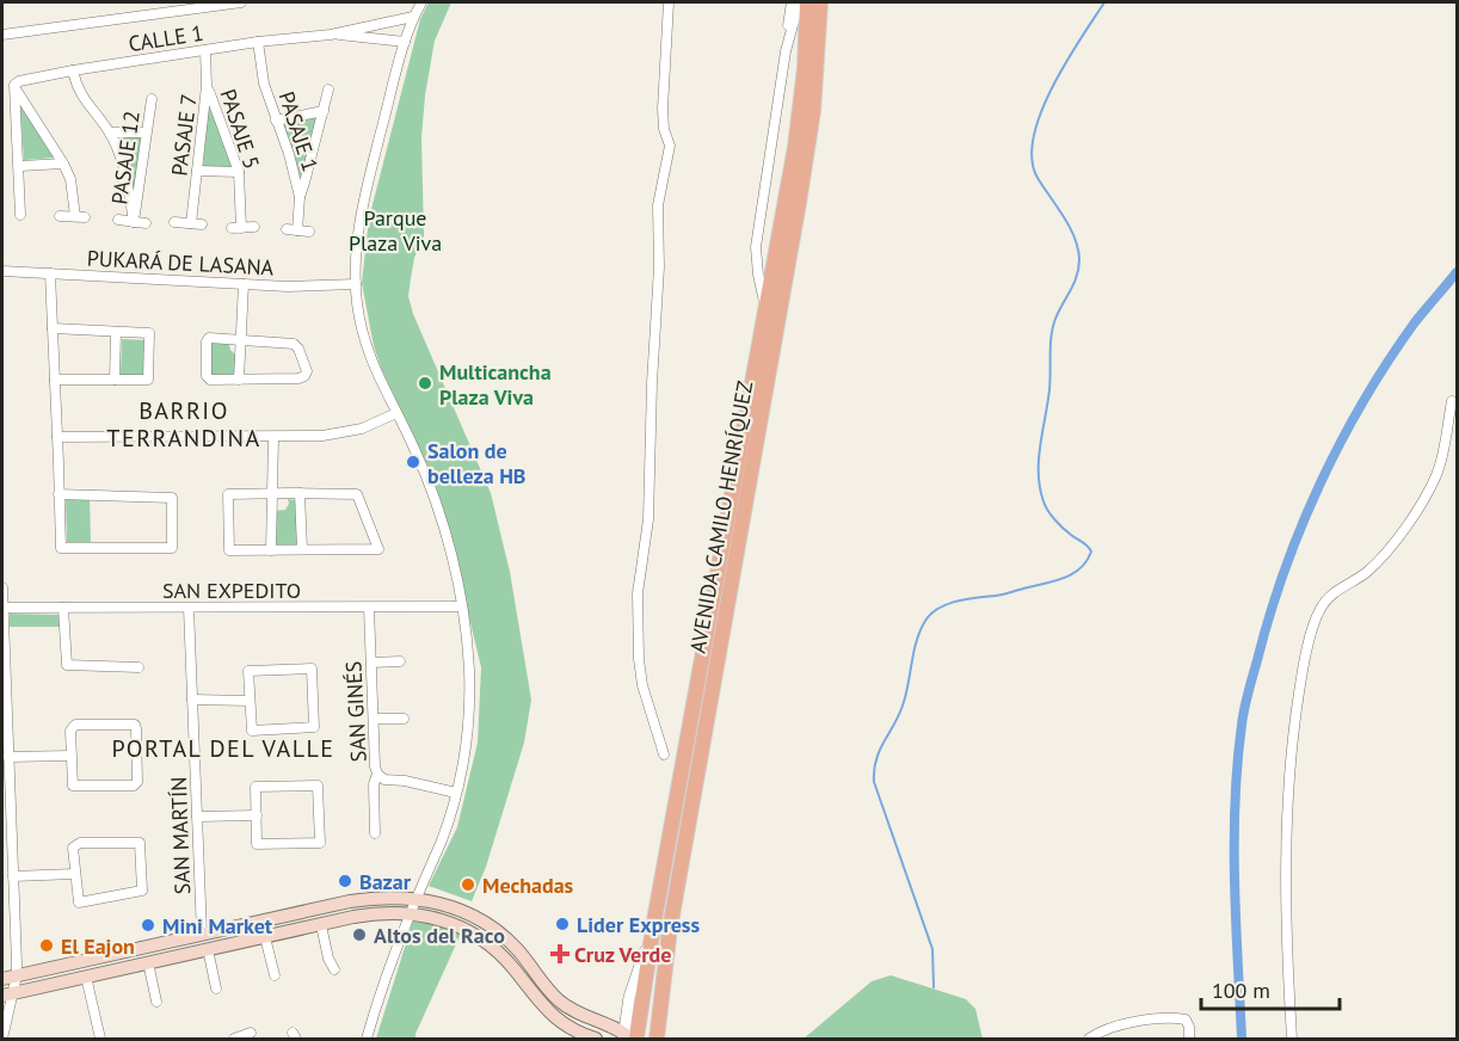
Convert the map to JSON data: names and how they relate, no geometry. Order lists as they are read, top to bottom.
{
  "streets": {
    "main road": ["AVENIDA CAMILO HENRÍQUEZ"],
    "street": [
      "CALLE 1",
      "PASAJE 5",
      "PASAJE 1",
      "PASAJE 7",
      "PASAJE 12",
      "PUKARÁ DE LASANA",
      "SAN EXPEDITO",
      "SAN GINÉS",
      "SAN MARTÍN"
    ]
  },
  "crossings": [
    ["CALLE 1", "PASAJE 1"],
    ["CALLE 1", "PASAJE 7"],
    ["PASAJE 5", "PASAJE 7"],
    ["SAN EXPEDITO", "SAN GINÉS"],
    ["SAN EXPEDITO", "SAN MARTÍN"]
  ],
  "districts": ["BARRIO TERRANDINA", "PORTAL DEL VALLE"],
  "parks": ["Parque Plaza Viva"],
  "places": {
    "other": [
      "Multicancha Plaza Viva",
      "Salon de belleza HB",
      "Bazar",
      "Mechadas",
      "Lider Express",
      "Mini Market",
      "Altos del Raco",
      "El Eajon"
    ],
    "health": ["Cruz Verde"]
  },
  "scale_bar": "100 m"
}
